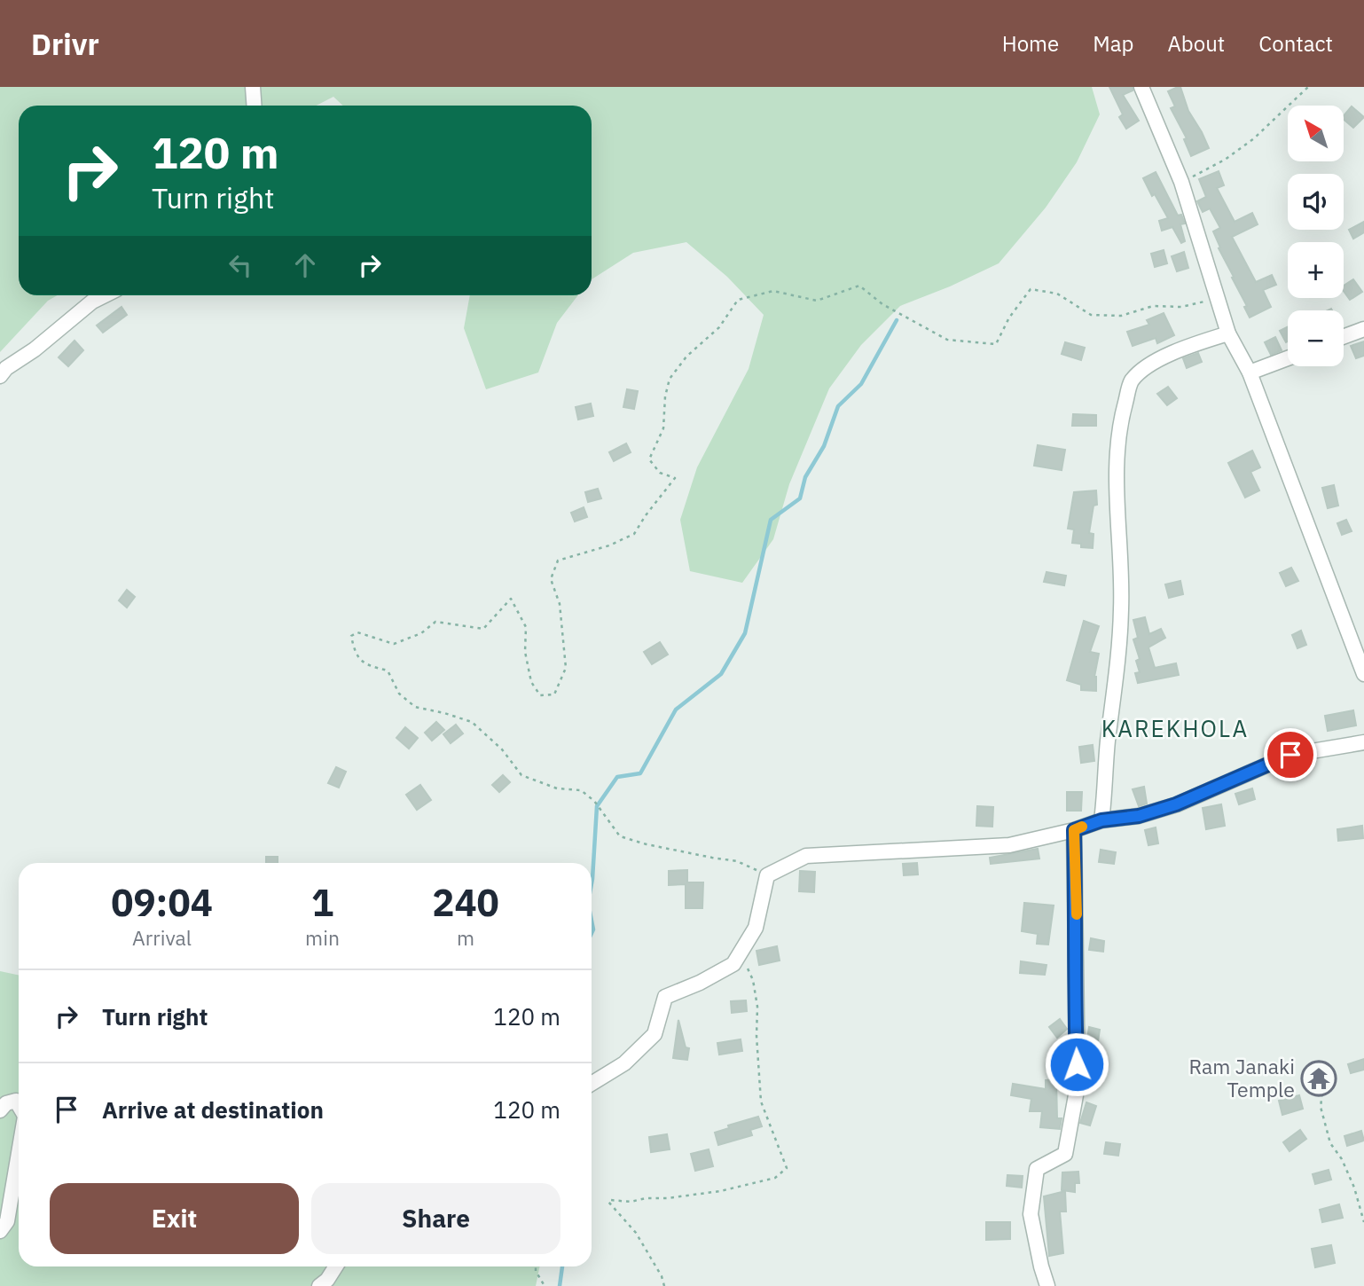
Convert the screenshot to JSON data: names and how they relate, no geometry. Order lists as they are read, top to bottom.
{
  "districts": ["KAREKHOLA"],
  "places": {
    "temple": ["Ram Janaki Temple"]
  },
  "north": "top left",
  "page": {
    "header": "Drivr",
    "nav": [
      "Home",
      "Map",
      "About",
      "Contact"
    ],
    "map_buttons": ["+", "−"],
    "turn": ["120 m", "Turn right"],
    "eta": [
      "09:04",
      "Arrival",
      "1",
      "min",
      "240",
      "m"
    ],
    "list": [
      {
        "name": "Turn right",
        "value": "120 m"
      },
      {
        "name": "Arrive at destination",
        "value": "120 m"
      }
    ],
    "buttons": ["Exit", "Share"]
  }
}
